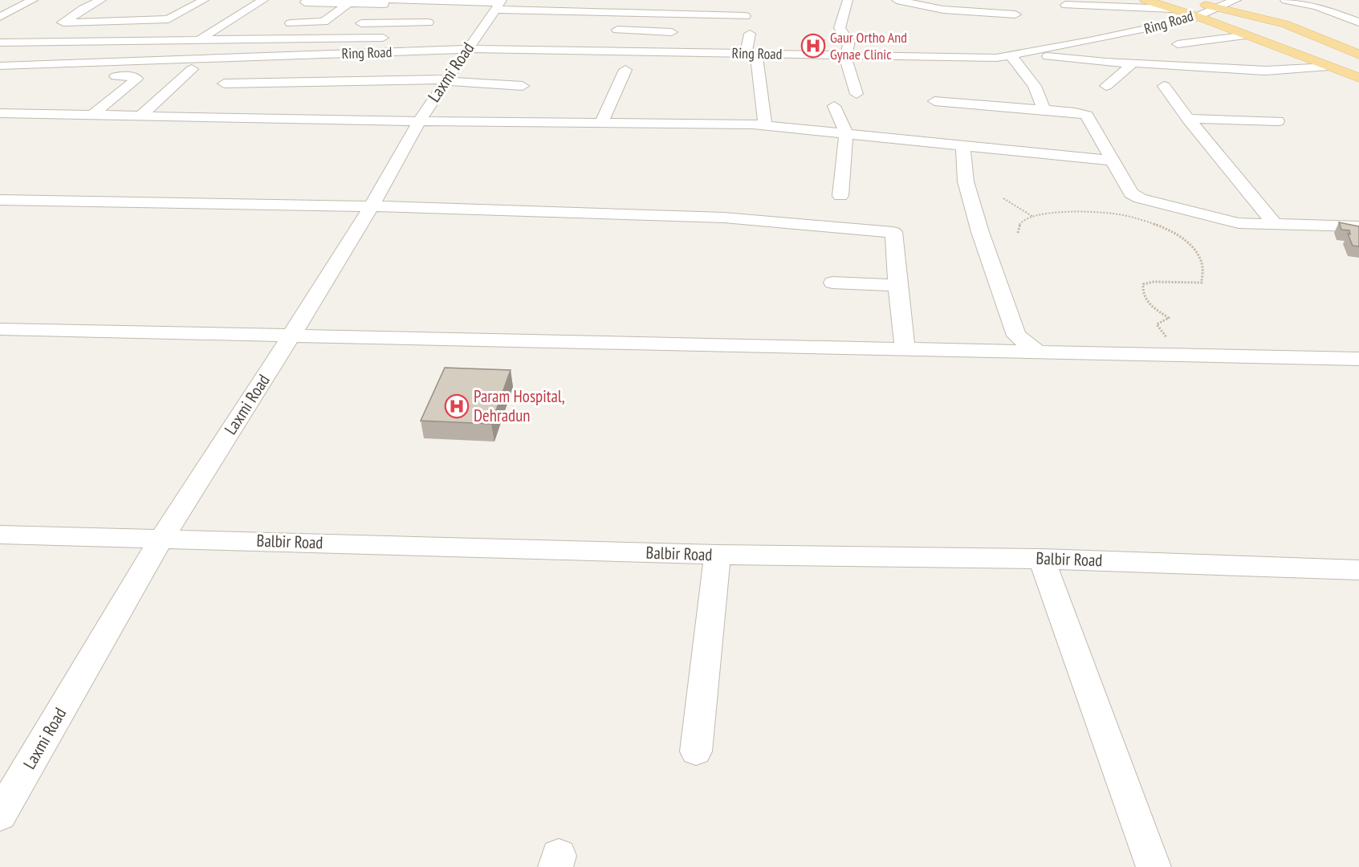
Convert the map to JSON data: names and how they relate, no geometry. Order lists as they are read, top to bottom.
{
  "streets": {
    "street": ["Ring Road", "Laxmi Road", "Balbir Road"]
  },
  "crossings": [
    ["Ring Road", "Laxmi Road"],
    ["Laxmi Road", "Balbir Road"]
  ],
  "places": {
    "hospital": ["Gaur Ortho And Gynae Clinic", "Param Hospital, Dehradun"]
  }
}
